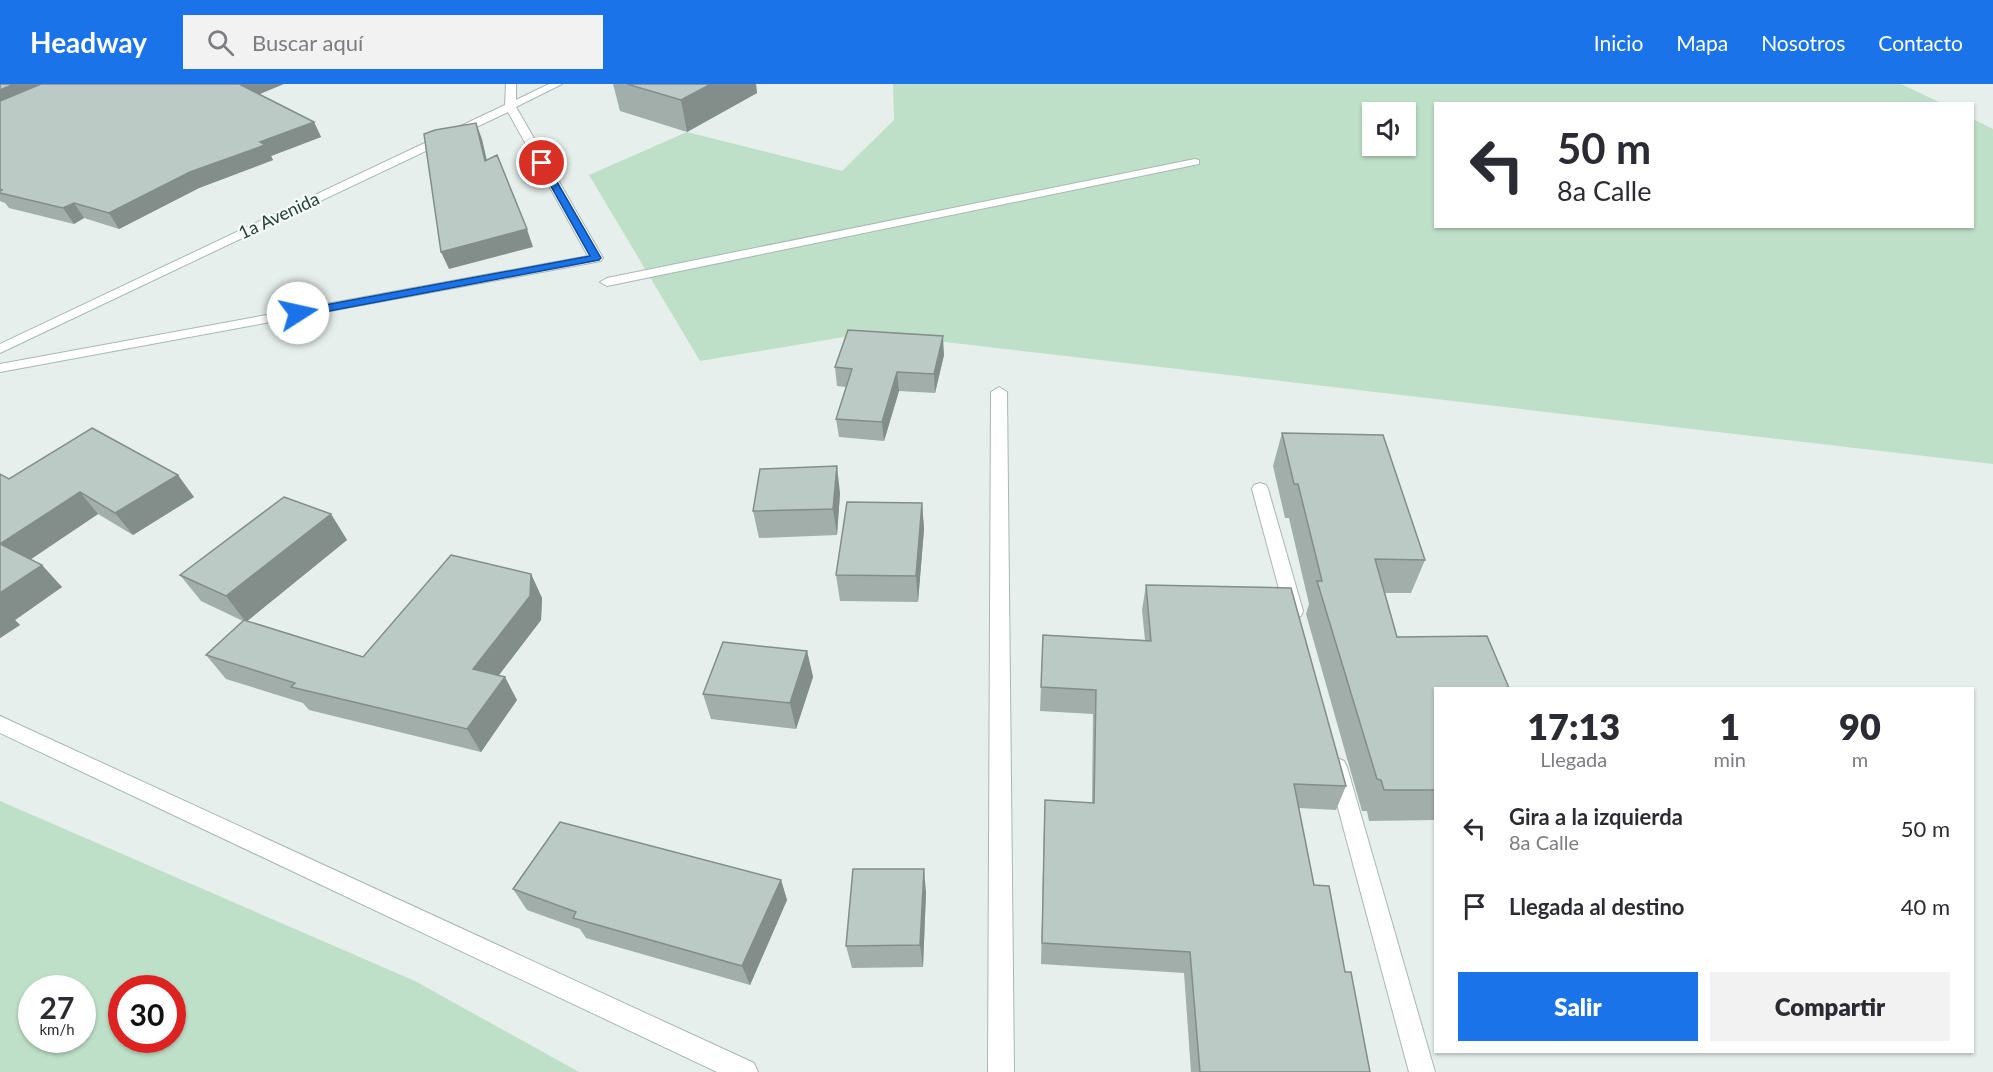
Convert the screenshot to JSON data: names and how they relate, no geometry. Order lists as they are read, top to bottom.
{
  "streets": {
    "street": ["1a Avenida"]
  },
  "page": {
    "header": "Headway",
    "search": "Buscar aquí",
    "nav": [
      "Inicio",
      "Mapa",
      "Nosotros",
      "Contacto"
    ],
    "turn": ["50 m", "8a Calle"],
    "eta": [
      "17:13",
      "Llegada",
      "1",
      "min",
      "90",
      "m"
    ],
    "list": [
      {
        "name": "Gira a la izquierda",
        "note": "8a Calle",
        "value": "50 m"
      },
      {
        "name": "Llegada al destino",
        "value": "40 m"
      }
    ],
    "buttons": ["Salir", "Compartir"],
    "speed": "27 km/h",
    "limit": "30"
  }
}
